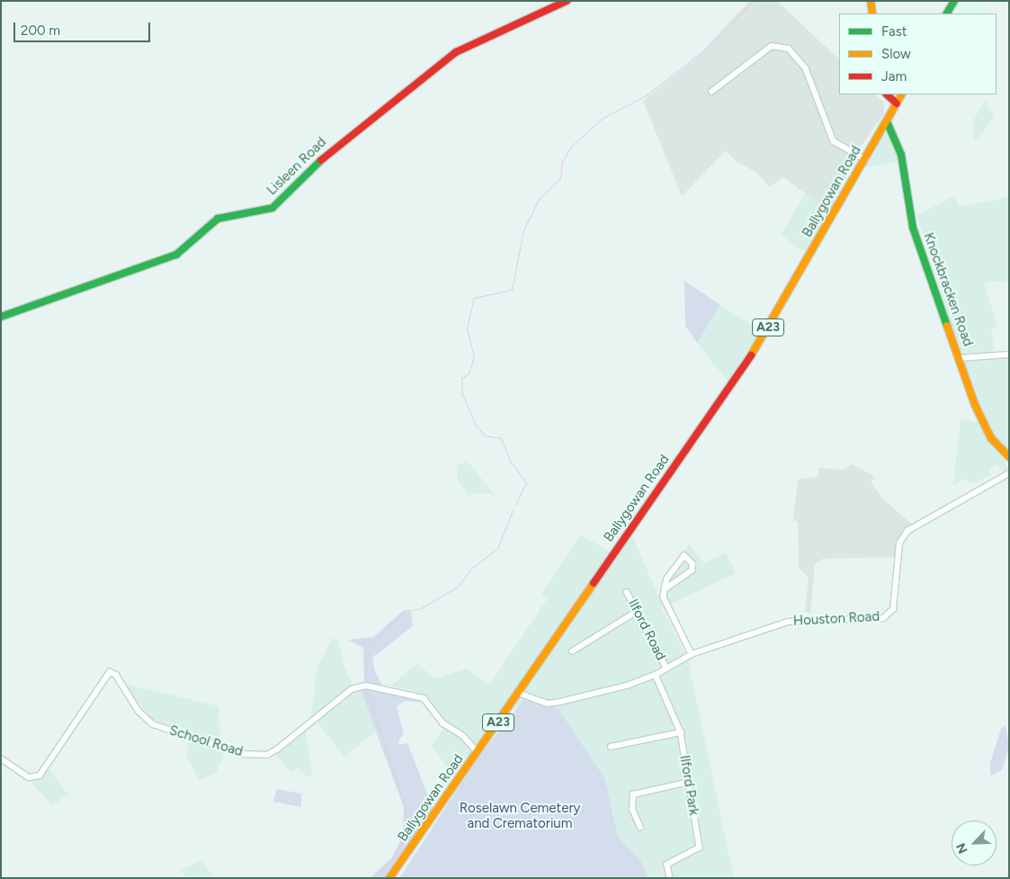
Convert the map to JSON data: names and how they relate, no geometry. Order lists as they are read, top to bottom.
{
  "streets": {
    "street": [
      "Lisleen Road",
      "Ballygowan Road",
      "Knockbracken Road",
      "A23",
      "Houston Road",
      "Ilford Road",
      "School Road",
      "Ilford Park"
    ]
  },
  "crossings": [
    ["Ballygowan Road", "Knockbracken Road"],
    ["Ballygowan Road", "A23"],
    ["Ballygowan Road", "Houston Road"],
    ["Ballygowan Road", "School Road"],
    ["Knockbracken Road", "A23"],
    ["Houston Road", "Ilford Road"],
    ["Houston Road", "Ilford Park"]
  ],
  "parks": ["Roselawn Cemetery and Crematorium"],
  "legend": ["Fast", "Slow", "Jam"],
  "scale_bar": "200 m",
  "north": "bottom left"
}
